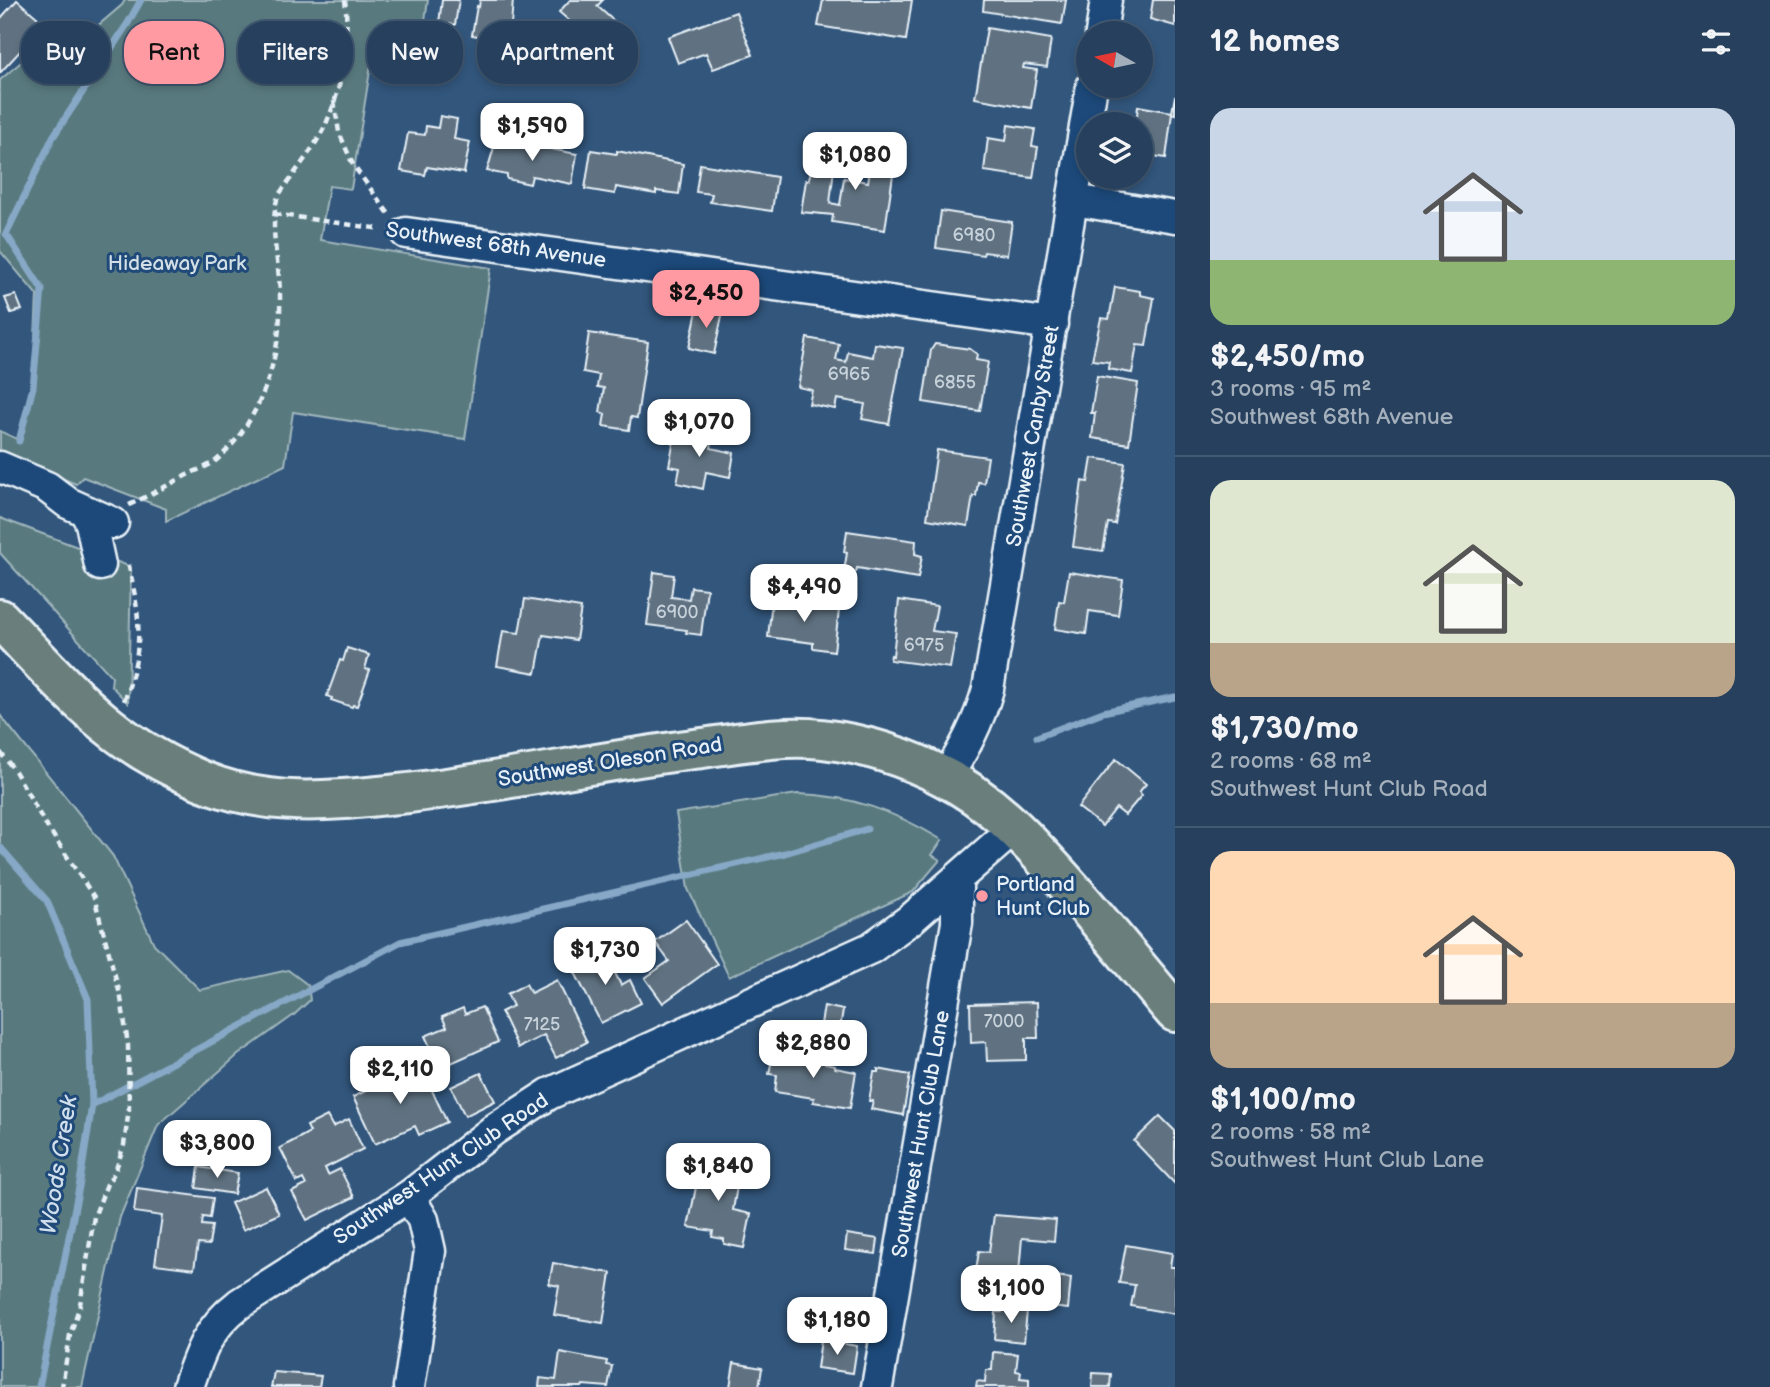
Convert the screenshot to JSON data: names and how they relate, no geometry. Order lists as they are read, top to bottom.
{
  "streets": {
    "main road": ["Southwest Oleson Road"],
    "street": [
      "Southwest 68th Avenue",
      "Southwest Canby Street",
      "Southwest Hunt Club Lane",
      "Southwest Hunt Club Road"
    ]
  },
  "crossings": [
    ["Southwest 68th Avenue", "Southwest Canby Street"],
    ["Southwest Canby Street", "Southwest Oleson Road"],
    ["Southwest Hunt Club Lane", "Southwest Hunt Club Road"]
  ],
  "water": ["Woods Creek"],
  "parks": ["Hideaway Park"],
  "places": ["Portland Hunt Club"],
  "house_numbers": [
    "6980",
    "6965",
    "6855",
    "6900",
    "6975",
    "7000",
    "7125"
  ],
  "north": "left",
  "page": {
    "heading": "12 homes",
    "chip": [
      "Buy",
      "Rent",
      "Filters",
      "New",
      "Apartment"
    ],
    "list": [
      {
        "name": "$2,450/mo",
        "note": "3 rooms · 95 m² · Southwest 68th Avenue"
      },
      {
        "name": "$1,730/mo",
        "note": "2 rooms · 68 m² · Southwest Hunt Club Road"
      },
      {
        "name": "$1,100/mo",
        "note": "2 rooms · 58 m² · Southwest Hunt Club Lane"
      }
    ],
    "price": [
      "$1,590",
      "$1,080",
      "$2,450",
      "$1,070",
      "$4,490",
      "$1,730",
      "$2,880",
      "$2,110",
      "$3,800",
      "$1,840",
      "$1,100",
      "$1,180"
    ]
  }
}
